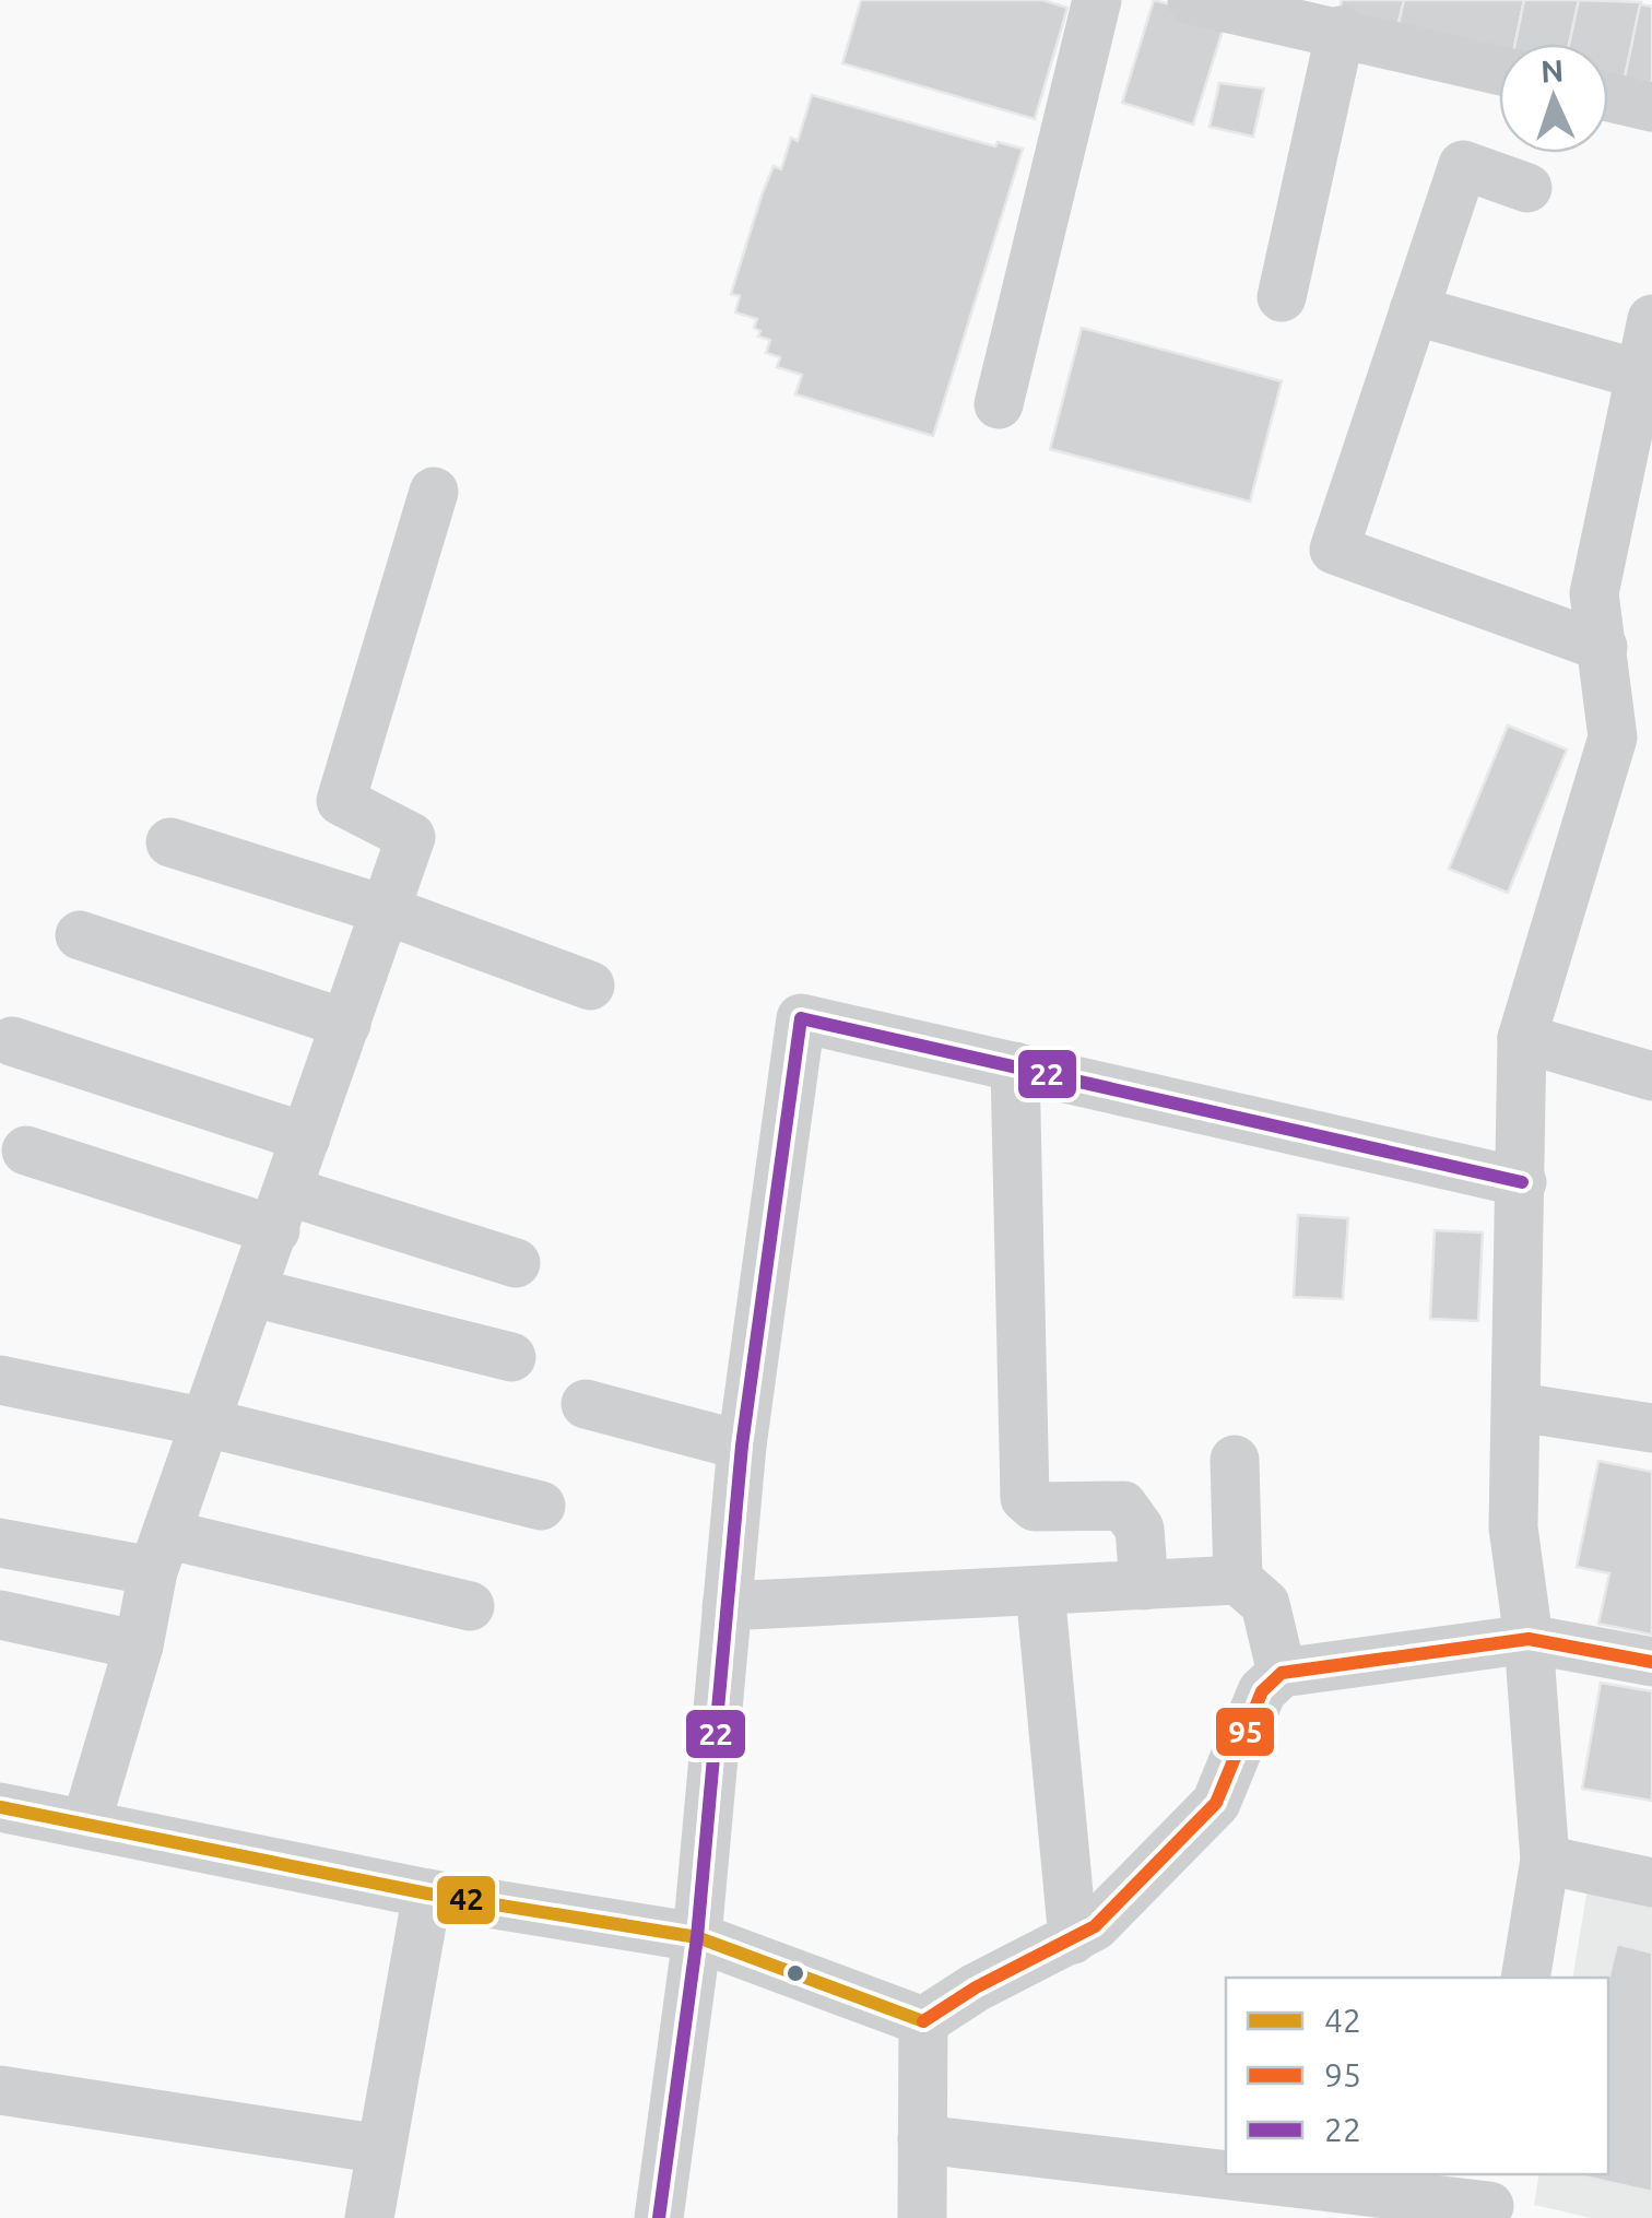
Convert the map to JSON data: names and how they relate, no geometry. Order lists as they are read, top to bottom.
{
  "lines": ["transit line 22", "transit line 95", "transit line 42"],
  "legend": ["42", "95", "22"],
  "north": "top"
}
